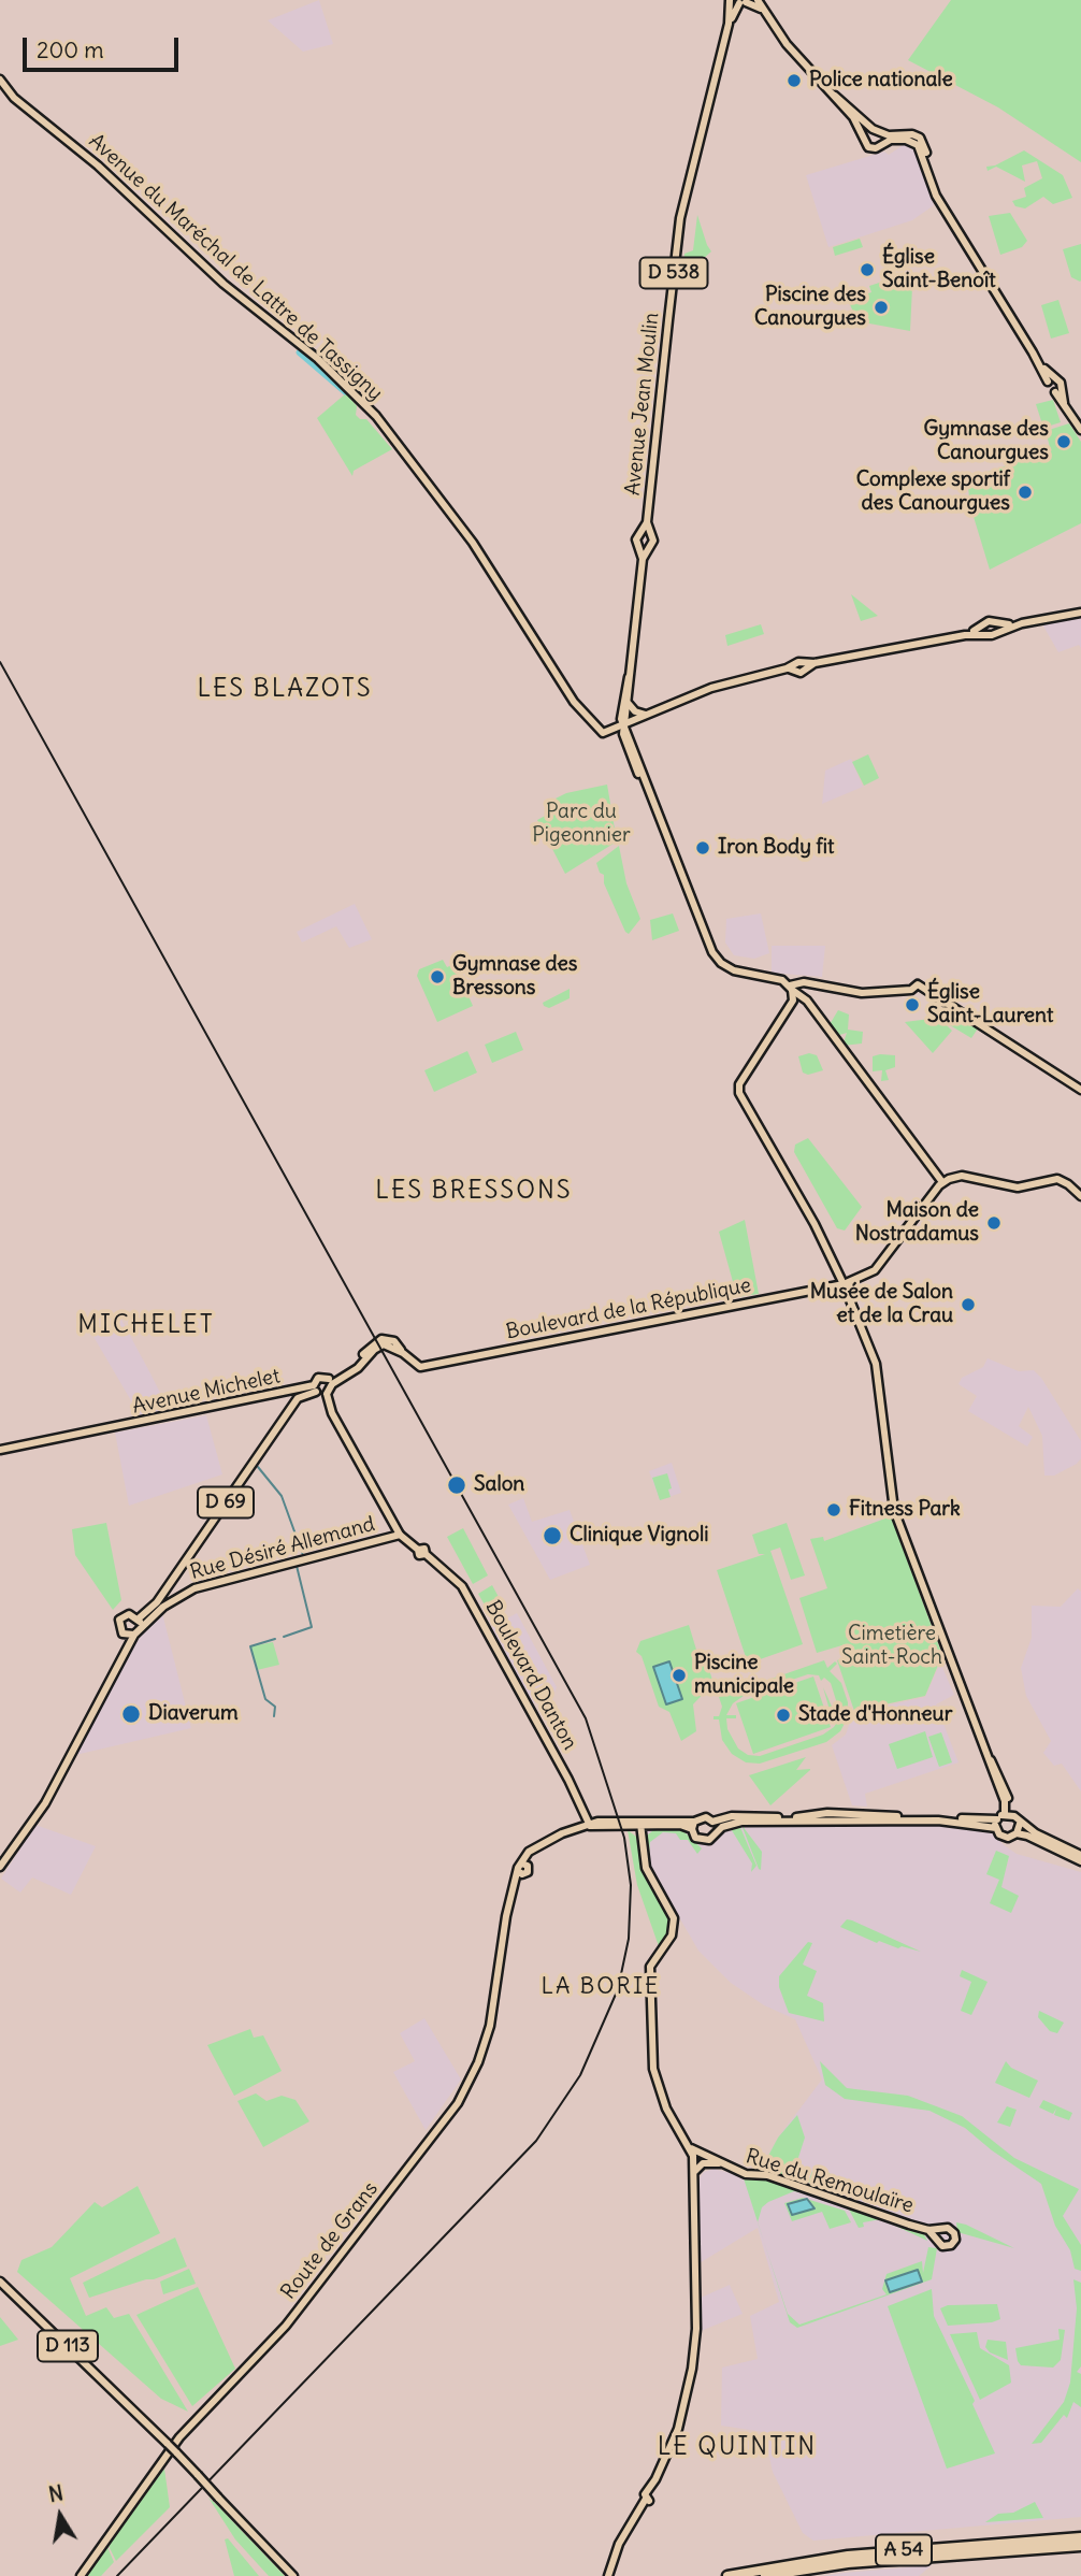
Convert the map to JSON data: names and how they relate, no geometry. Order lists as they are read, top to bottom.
{
  "streets": {
    "highway": ["A 54"],
    "main road": [
      "Avenue du Maréchal de Lattre de Tassigny",
      "D 538",
      "Avenue Jean Moulin",
      "Boulevard de la République",
      "Avenue Michelet",
      "D 69",
      "Rue Désiré Allemand",
      "Boulevard Danton",
      "Rue du Remoulaïre",
      "Route de Grans",
      "D 113"
    ]
  },
  "crossings": [
    ["Avenue du Maréchal de Lattre de Tassigny", "Avenue Jean Moulin"],
    ["Avenue Michelet", "D 69"],
    ["D 69", "Rue Désiré Allemand"],
    ["Rue Désiré Allemand", "Boulevard Danton"],
    ["Boulevard Danton", "Route de Grans"]
  ],
  "districts": [
    "LES BLAZOTS",
    "LES BRESSONS",
    "MICHELET",
    "LA BORIE",
    "LE QUINTIN"
  ],
  "parks": ["Parc du Pigeonnier", "Cimetière Saint-Roch"],
  "places": [
    "Police nationale",
    "Église Saint-Benoît",
    "Piscine des Canourgues",
    "Gymnase des Canourgues",
    "Complexe sportif des Canourgues",
    "Iron Body fit",
    "Gymnase des Bressons",
    "Église Saint-Laurent",
    "Maison de Nostradamus",
    "Musée de Salon et de la Crau",
    "Salon",
    "Fitness Park",
    "Clinique Vignoli",
    "Piscine municipale",
    "Diaverum",
    "Stade d'Honneur"
  ],
  "scale_bar": "200 m",
  "north": "top"
}
